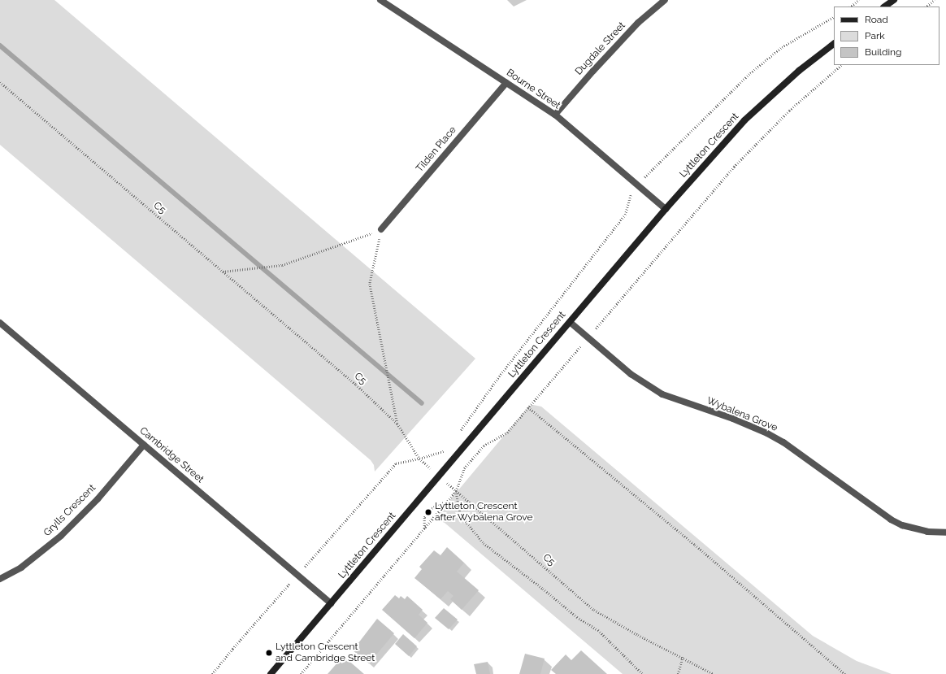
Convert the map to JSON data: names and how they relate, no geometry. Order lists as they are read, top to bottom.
{
  "streets": {
    "street": [
      "Dugdale Street",
      "Bourne Street",
      "Lyttleton Crescent",
      "Tilden Place",
      "Wybalena Grove",
      "Cambridge Street",
      "Grylls Crescent"
    ],
    "path": ["C5"]
  },
  "crossings": [
    ["Dugdale Street", "Bourne Street"],
    ["Bourne Street", "Lyttleton Crescent"],
    ["Bourne Street", "Tilden Place"],
    ["Lyttleton Crescent", "C5"],
    ["Lyttleton Crescent", "Wybalena Grove"],
    ["Lyttleton Crescent", "Cambridge Street"],
    ["Cambridge Street", "Grylls Crescent"]
  ],
  "places": ["Lyttleton Crescent after Wybalena Grove", "Lyttleton Crescent and Cambridge Street"],
  "legend": ["Road", "Park", "Building"]
}
